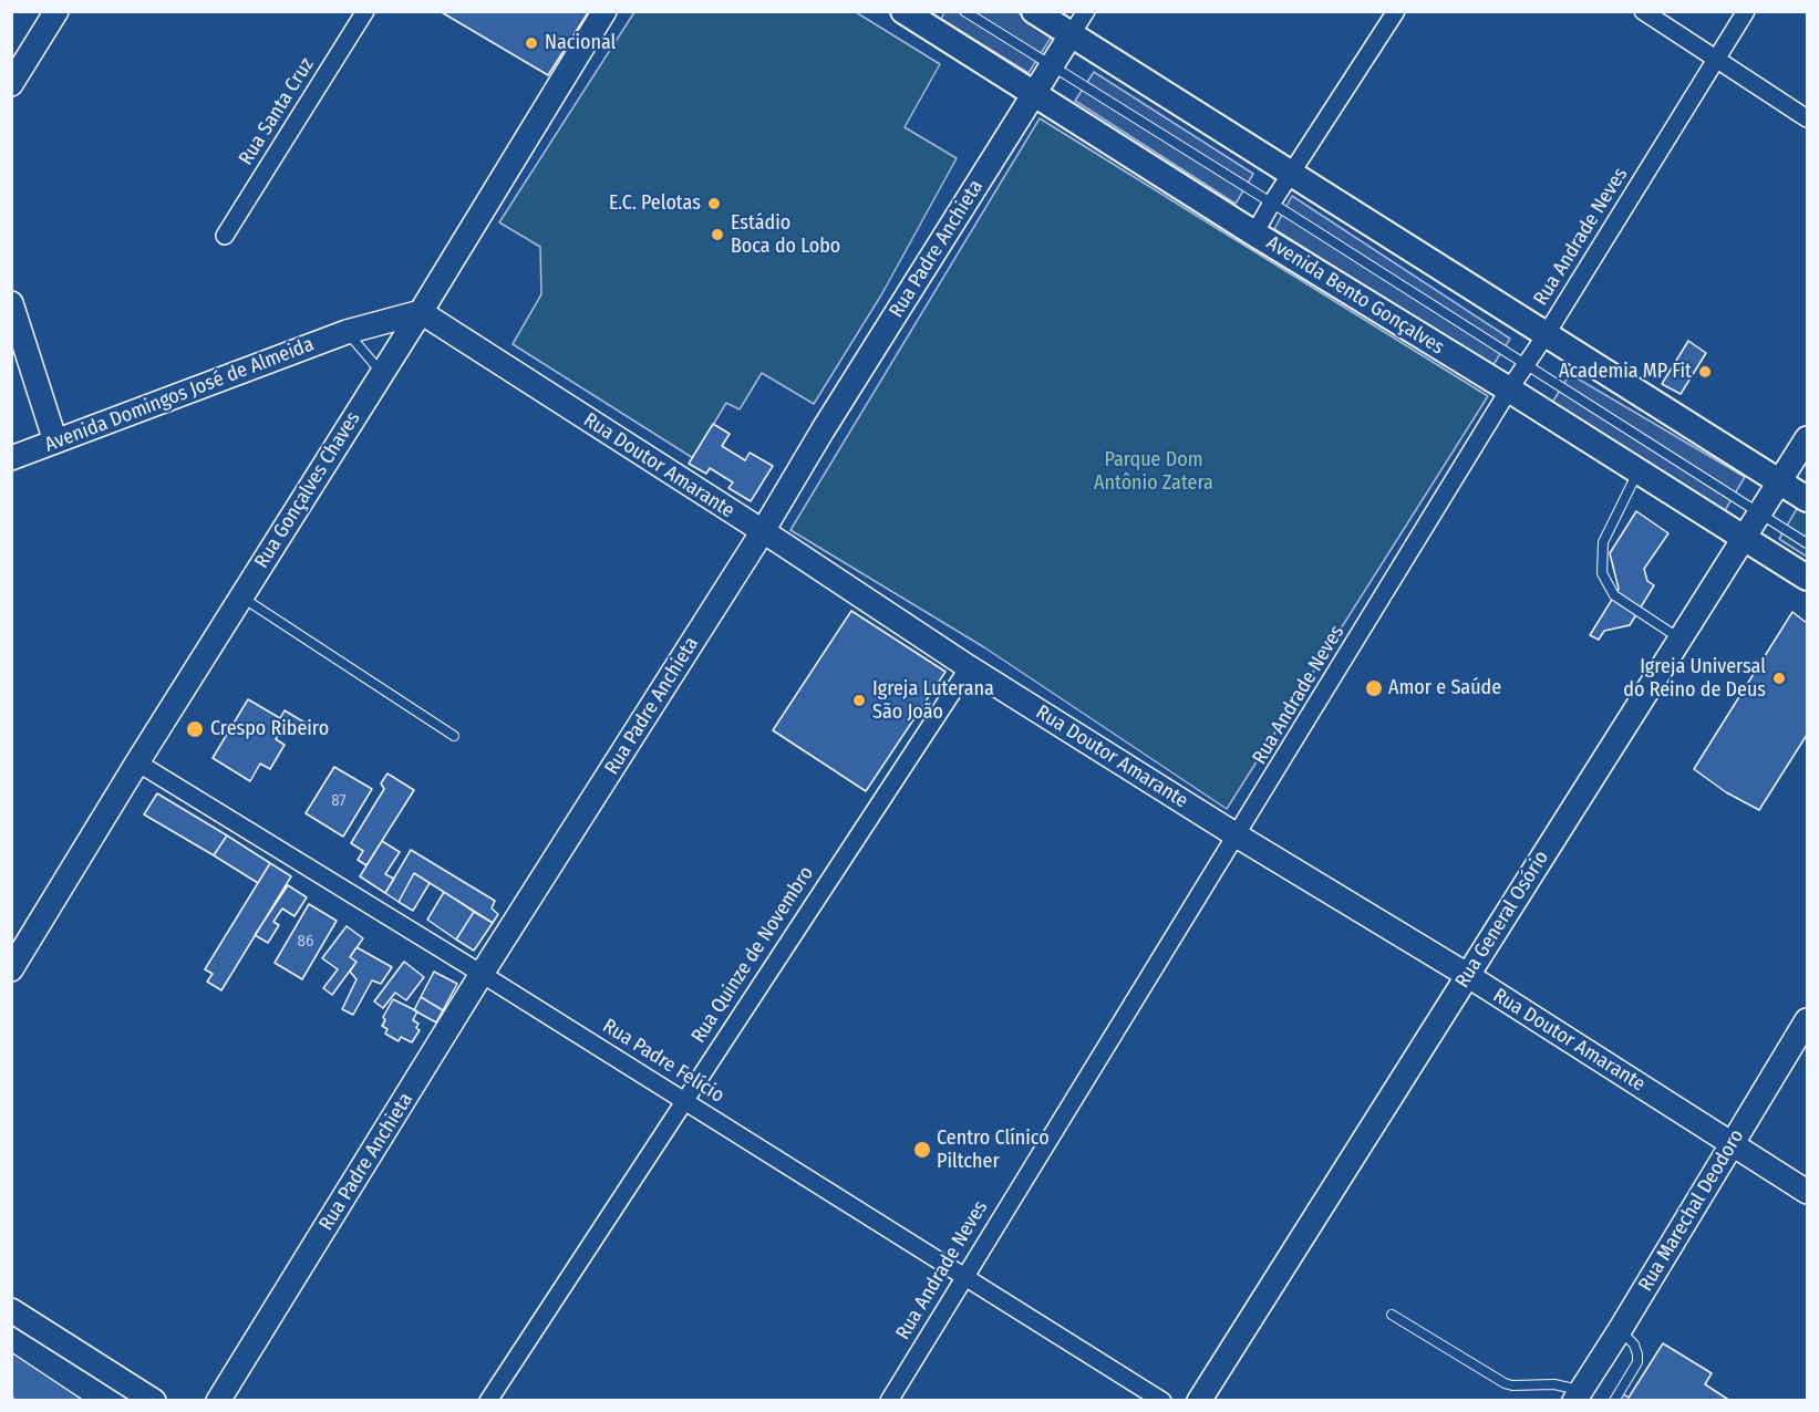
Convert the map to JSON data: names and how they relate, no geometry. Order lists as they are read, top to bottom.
{
  "streets": {
    "main road": ["Avenida Bento Gonçalves"],
    "street": [
      "Rua Santa Cruz",
      "Rua Andrade Neves",
      "Rua Padre Anchieta",
      "Avenida Domingos José de Almeida",
      "Rua Doutor Amarante",
      "Rua Gonçalves Chaves",
      "Rua General Osório",
      "Rua Quinze de Novembro",
      "Rua Padre Felício",
      "Rua Marechal Deodoro"
    ]
  },
  "crossings": [
    ["Rua Andrade Neves", "Avenida Bento Gonçalves"],
    ["Rua Andrade Neves", "Rua Doutor Amarante"],
    ["Rua Andrade Neves", "Rua Padre Felício"],
    ["Rua Padre Anchieta", "Avenida Bento Gonçalves"],
    ["Rua Padre Anchieta", "Rua Doutor Amarante"],
    ["Rua Padre Anchieta", "Rua Padre Felício"],
    ["Avenida Bento Gonçalves", "Rua General Osório"],
    ["Avenida Domingos José de Almeida", "Rua Doutor Amarante"],
    ["Avenida Domingos José de Almeida", "Rua Gonçalves Chaves"],
    ["Rua Doutor Amarante", "Rua Gonçalves Chaves"],
    ["Rua Doutor Amarante", "Rua General Osório"],
    ["Rua Doutor Amarante", "Rua Quinze de Novembro"],
    ["Rua Doutor Amarante", "Rua Marechal Deodoro"],
    ["Rua Gonçalves Chaves", "Rua Padre Felício"],
    ["Rua Quinze de Novembro", "Rua Padre Felício"]
  ],
  "parks": ["Parque Dom Antônio Zatera"],
  "places": [
    "Nacional",
    "E.C. Pelotas",
    "Estádio Boca do Lobo",
    "Academia MP Fit",
    "Igreja Universal do Reino de Deus",
    "Amor e Saúde",
    "Igreja Luterana São João",
    "Crespo Ribeiro",
    "Centro Clínico Piltcher"
  ],
  "house_numbers": ["87", "86"]
}
